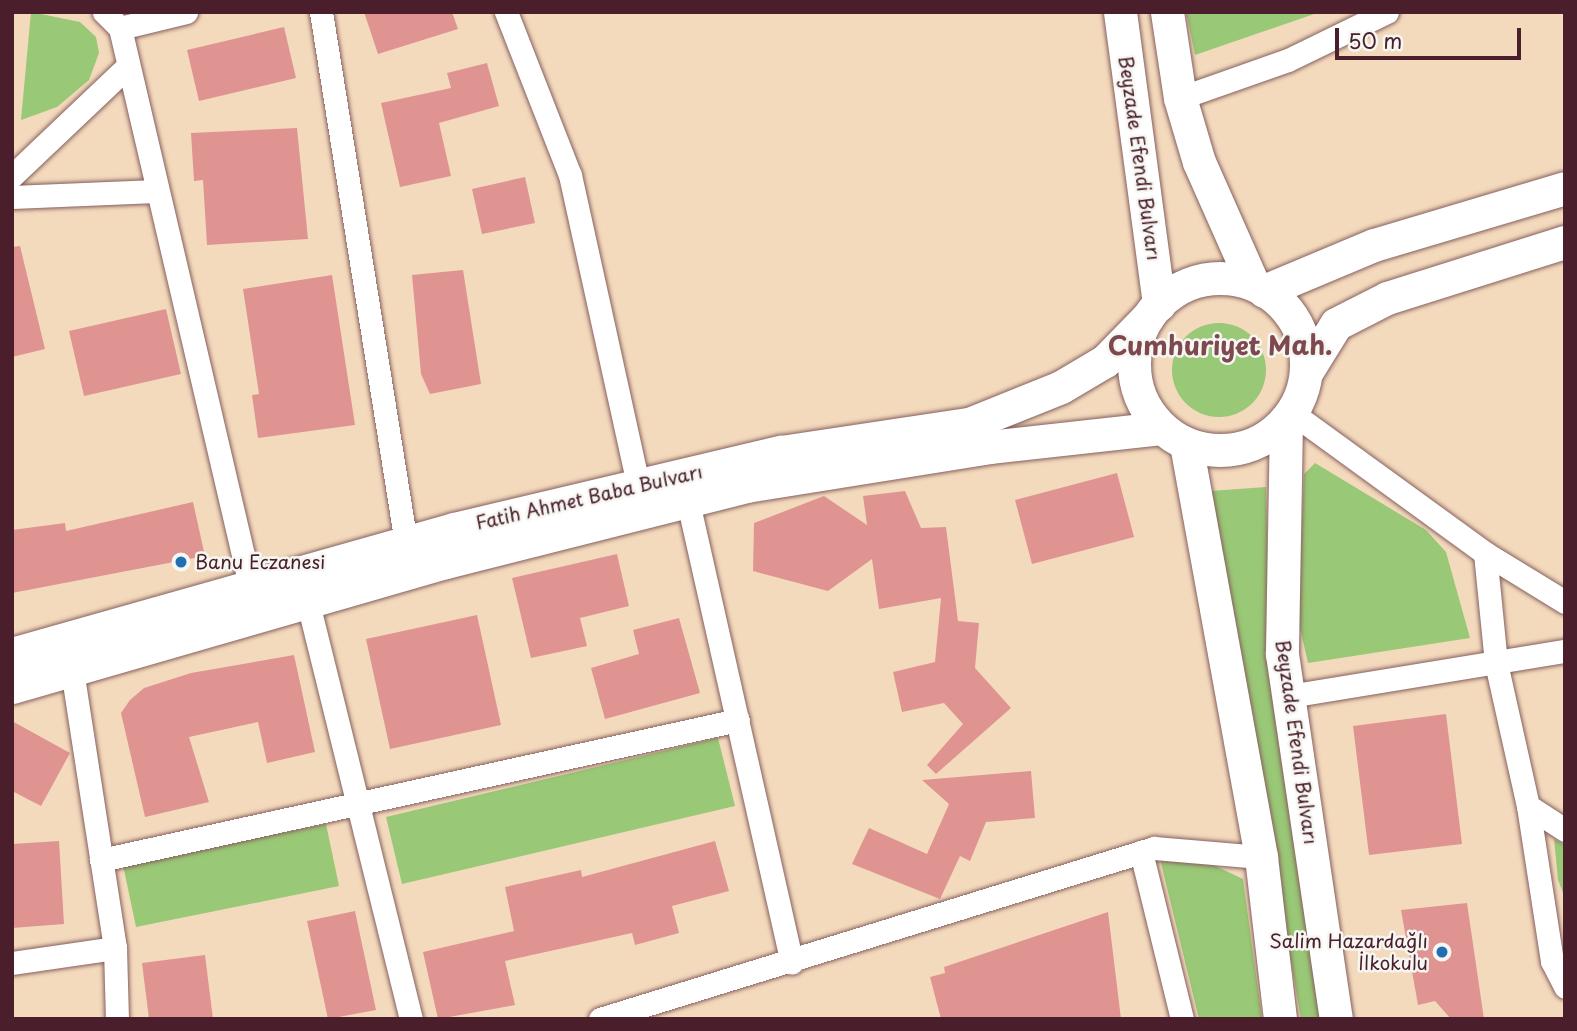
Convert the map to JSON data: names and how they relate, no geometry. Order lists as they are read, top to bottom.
{
  "streets": {
    "main road": ["Beyzade Efendi Bulvarı", "Fatih Ahmet Baba Bulvarı"]
  },
  "crossings": [
    ["Beyzade Efendi Bulvarı", "Fatih Ahmet Baba Bulvarı"]
  ],
  "districts": ["Cumhuriyet Mah."],
  "places": ["Banu Eczanesi", "Salim Hazardağlı İlkokulu"],
  "scale_bar": "50 m"
}
